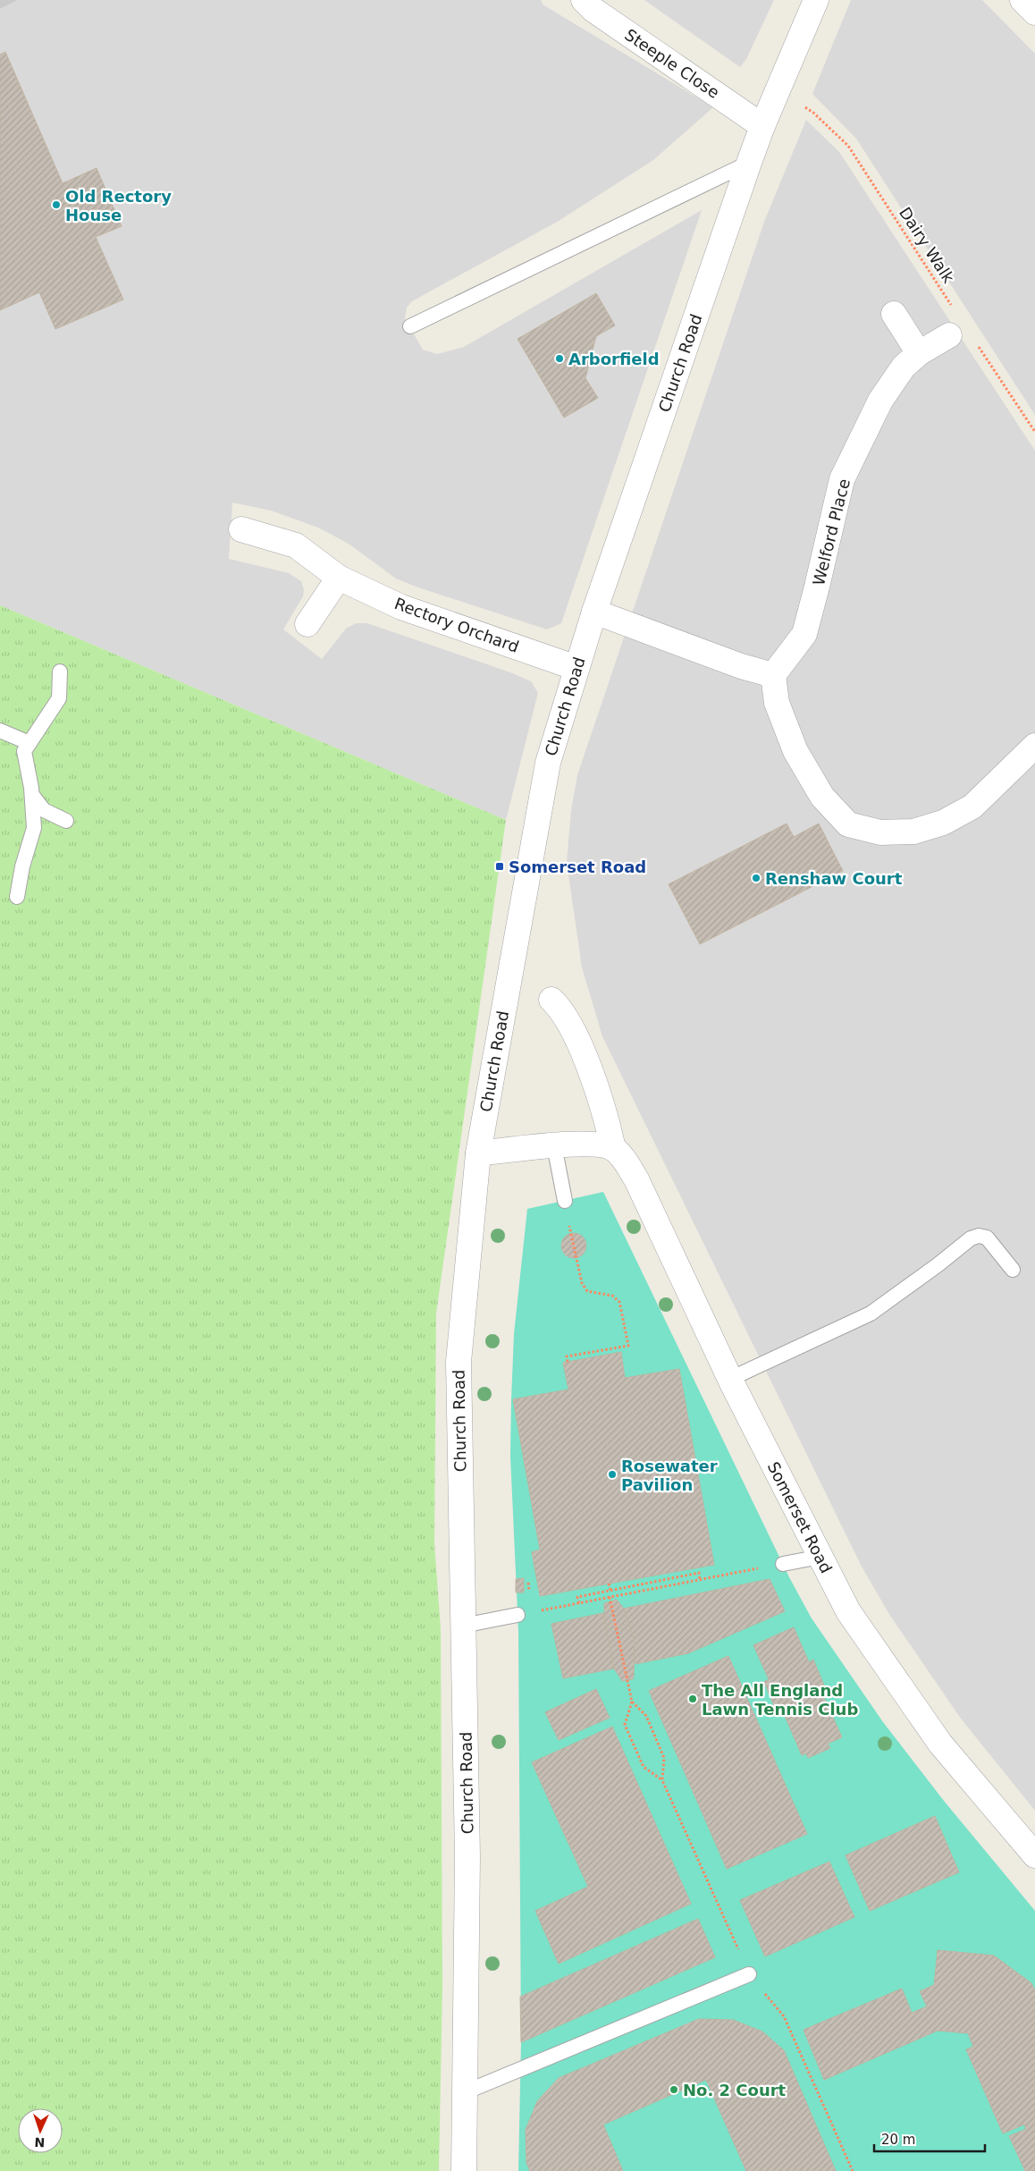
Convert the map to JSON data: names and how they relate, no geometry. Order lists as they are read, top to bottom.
{
  "streets": {
    "street": [
      "Steeple Close",
      "Church Road",
      "Welford Place",
      "Rectory Orchard",
      "Somerset Road"
    ],
    "path": ["Dairy Walk"]
  },
  "crossings": [
    ["Steeple Close", "Church Road"],
    ["Dairy Walk", "Church Road"],
    ["Church Road", "Rectory Orchard"]
  ],
  "places": {
    "other": [
      "Old Rectory House",
      "Arborfield",
      "Renshaw Court",
      "Rosewater Pavilion",
      "The All England Lawn Tennis Club",
      "No. 2 Court"
    ],
    "transit": ["Somerset Road"]
  },
  "scale_bar": "20 m",
  "north": "bottom"
}
